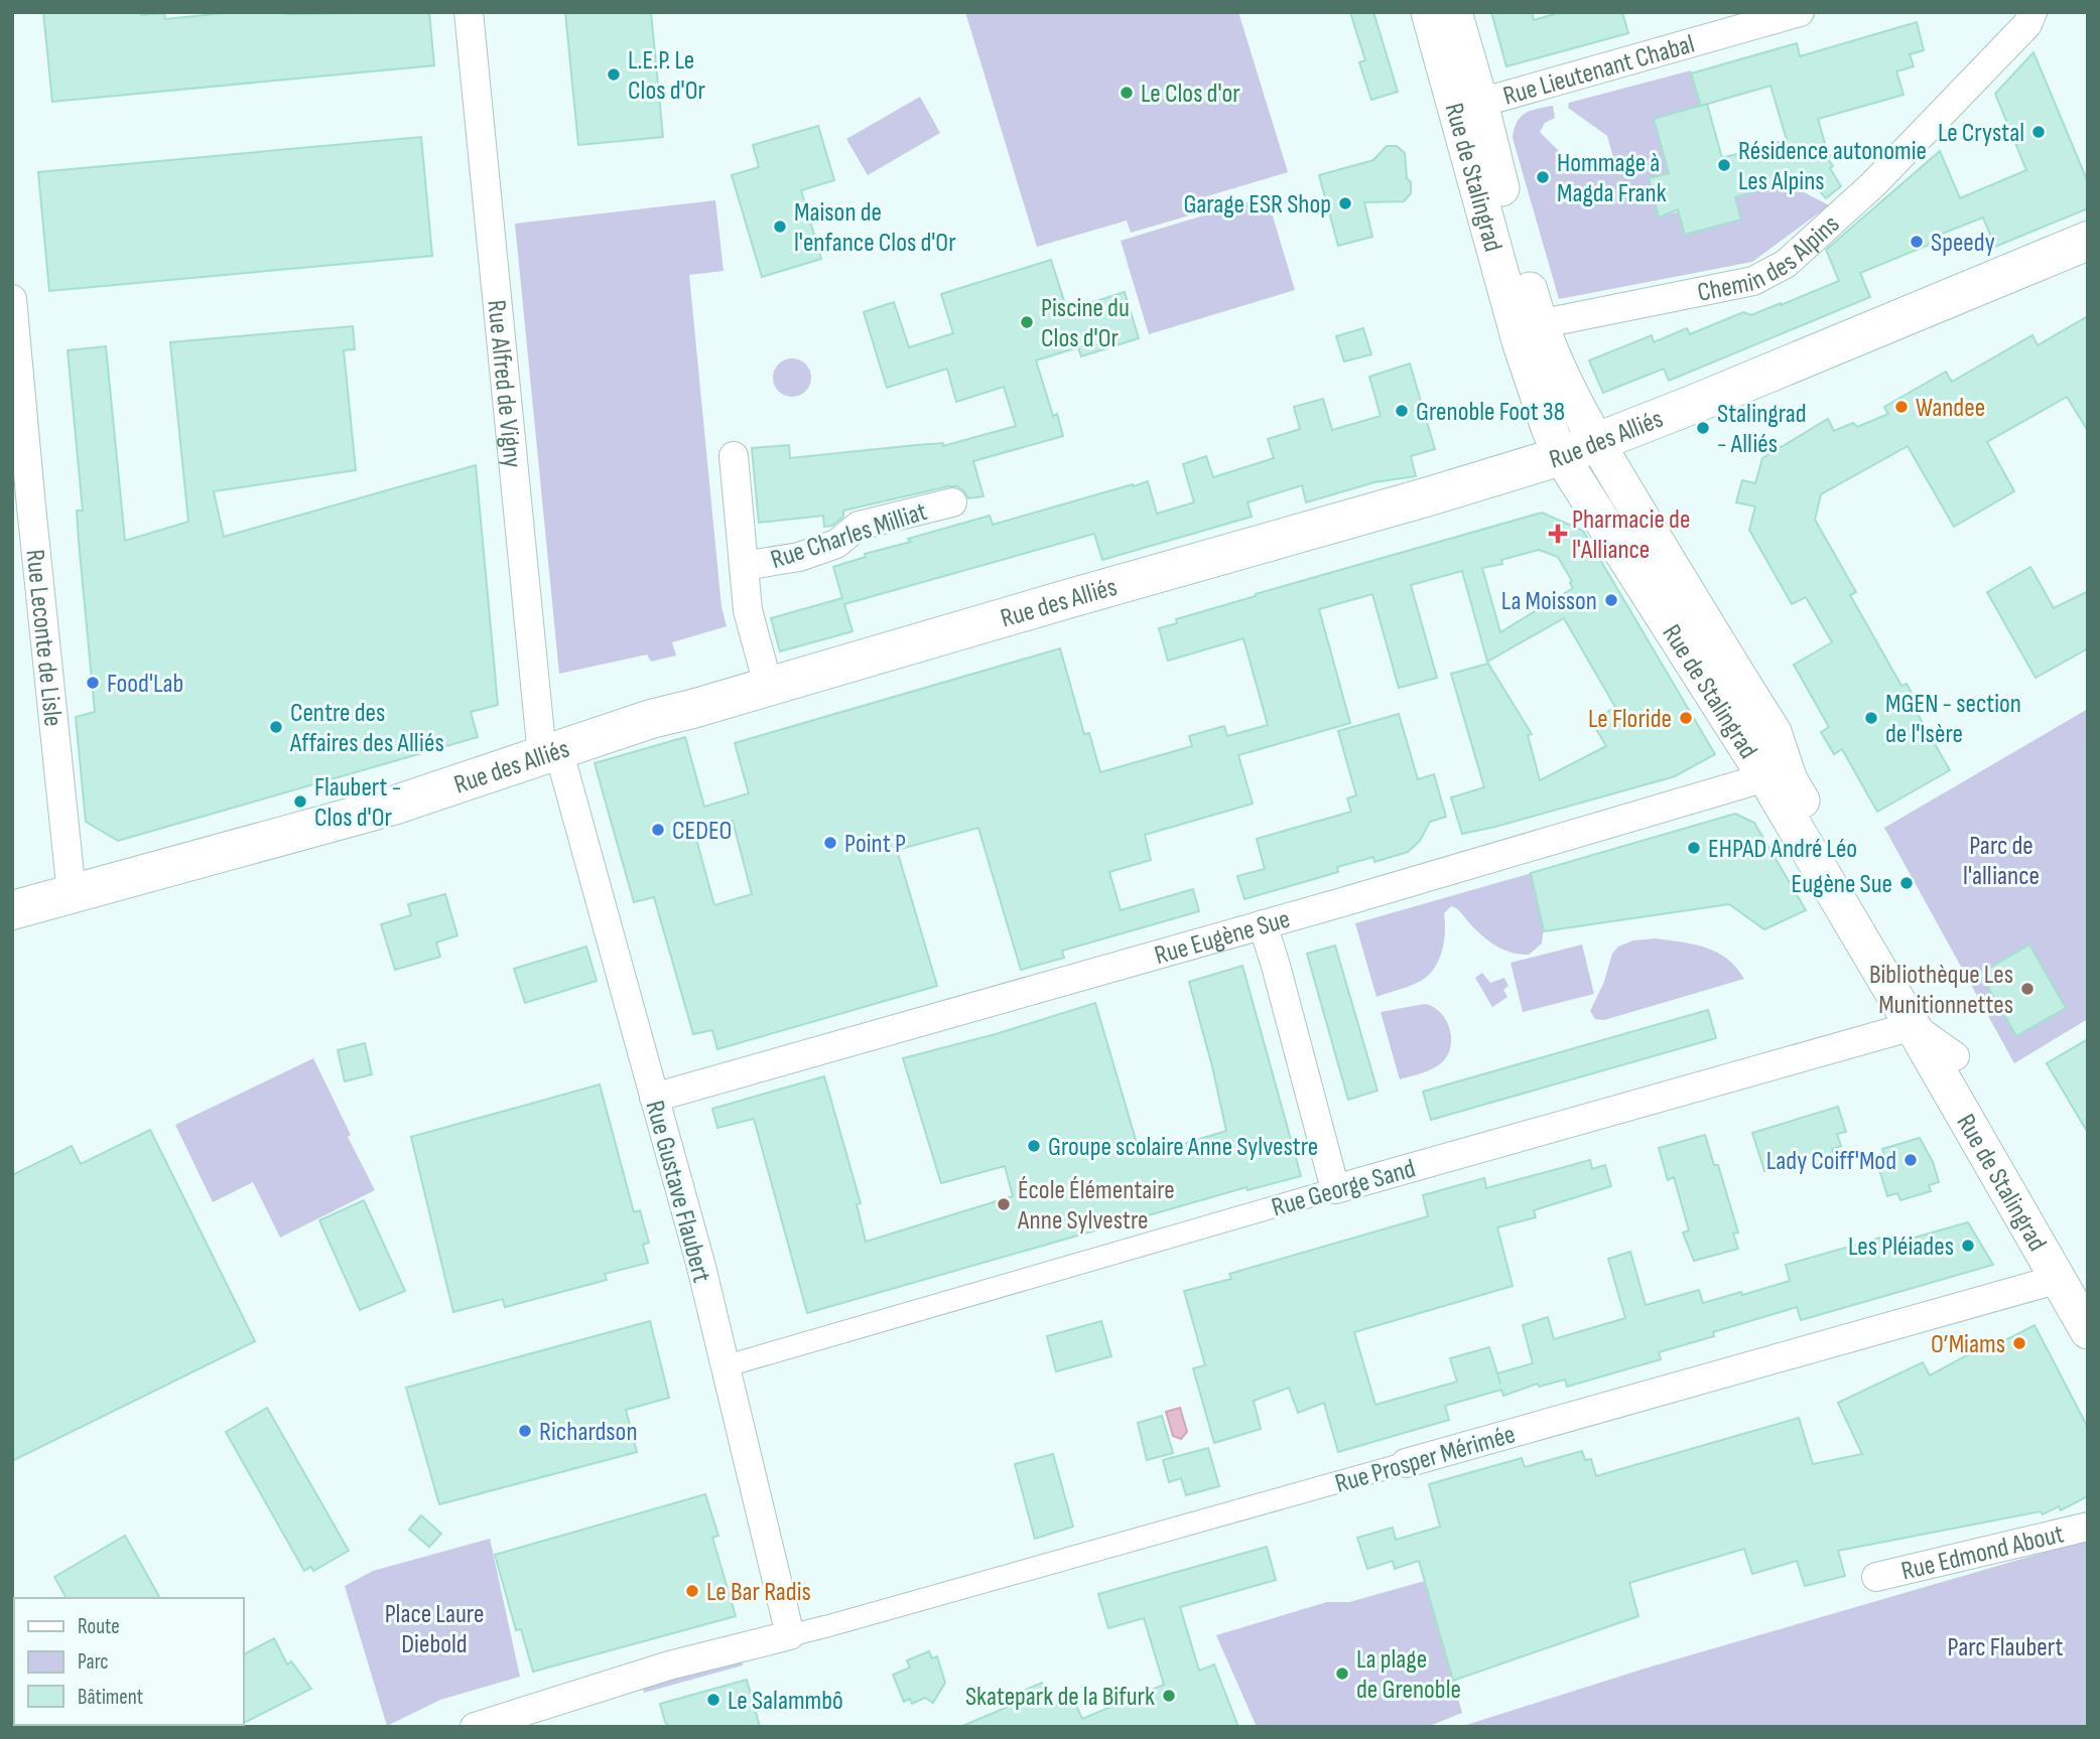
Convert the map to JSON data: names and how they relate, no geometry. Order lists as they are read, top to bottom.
{
  "streets": {
    "main road": ["Rue des Alliés"],
    "street": [
      "Rue Lieutenant Chabal",
      "Rue de Stalingrad",
      "Chemin des Alpins",
      "Rue Alfred de Vigny",
      "Rue Charles Milliat",
      "Rue Leconte de Lisle",
      "Rue Eugène Sue",
      "Rue George Sand",
      "Rue Gustave Flaubert",
      "Rue Prosper Mérimée",
      "Rue Edmond About"
    ]
  },
  "crossings": [
    ["Rue Lieutenant Chabal", "Rue de Stalingrad"],
    ["Rue de Stalingrad", "Chemin des Alpins"],
    ["Rue de Stalingrad", "Rue des Alliés"],
    ["Rue de Stalingrad", "Rue Eugène Sue"],
    ["Rue de Stalingrad", "Rue George Sand"],
    ["Rue de Stalingrad", "Rue Prosper Mérimée"],
    ["Rue Alfred de Vigny", "Rue des Alliés"],
    ["Rue Alfred de Vigny", "Rue Gustave Flaubert"],
    ["Rue des Alliés", "Rue Charles Milliat"],
    ["Rue des Alliés", "Rue Leconte de Lisle"],
    ["Rue des Alliés", "Rue Gustave Flaubert"],
    ["Rue Eugène Sue", "Rue Gustave Flaubert"],
    ["Rue George Sand", "Rue Gustave Flaubert"],
    ["Rue Gustave Flaubert", "Rue Prosper Mérimée"]
  ],
  "parks": ["Parc de l'alliance", "Place Laure Diebold", "Parc Flaubert"],
  "places": {
    "other": [
      "L.E.P. Le Clos d'Or",
      "Le Clos d'or",
      "Le Crystal",
      "Résidence autonomie Les Alpins",
      "Hommage à Magda Frank",
      "Garage ESR Shop",
      "Maison de l'enfance Clos d'Or",
      "Speedy",
      "Piscine du Clos d'Or",
      "Wandee",
      "Grenoble Foot 38",
      "Stalingrad - Alliés",
      "La Moisson",
      "Food'Lab",
      "Le Floride",
      "MGEN - section de l'Isère",
      "Centre des Affaires des Alliés",
      "Flaubert - Clos d'Or",
      "CEDEO",
      "Point P",
      "EHPAD André Léo",
      "Eugène Sue",
      "Bibliothèque Les Munitionnettes",
      "Groupe scolaire Anne Sylvestre",
      "Lady Coiff'Mod",
      "École Élémentaire Anne Sylvestre",
      "Les Pléiades",
      "O’Miams",
      "Richardson",
      "Le Bar Radis",
      "La plage de Grenoble",
      "Skatepark de la Bifurk",
      "Le Salammbô"
    ],
    "health": ["Pharmacie de l'Alliance"]
  },
  "legend": ["Route", "Parc", "Bâtiment"]
}
